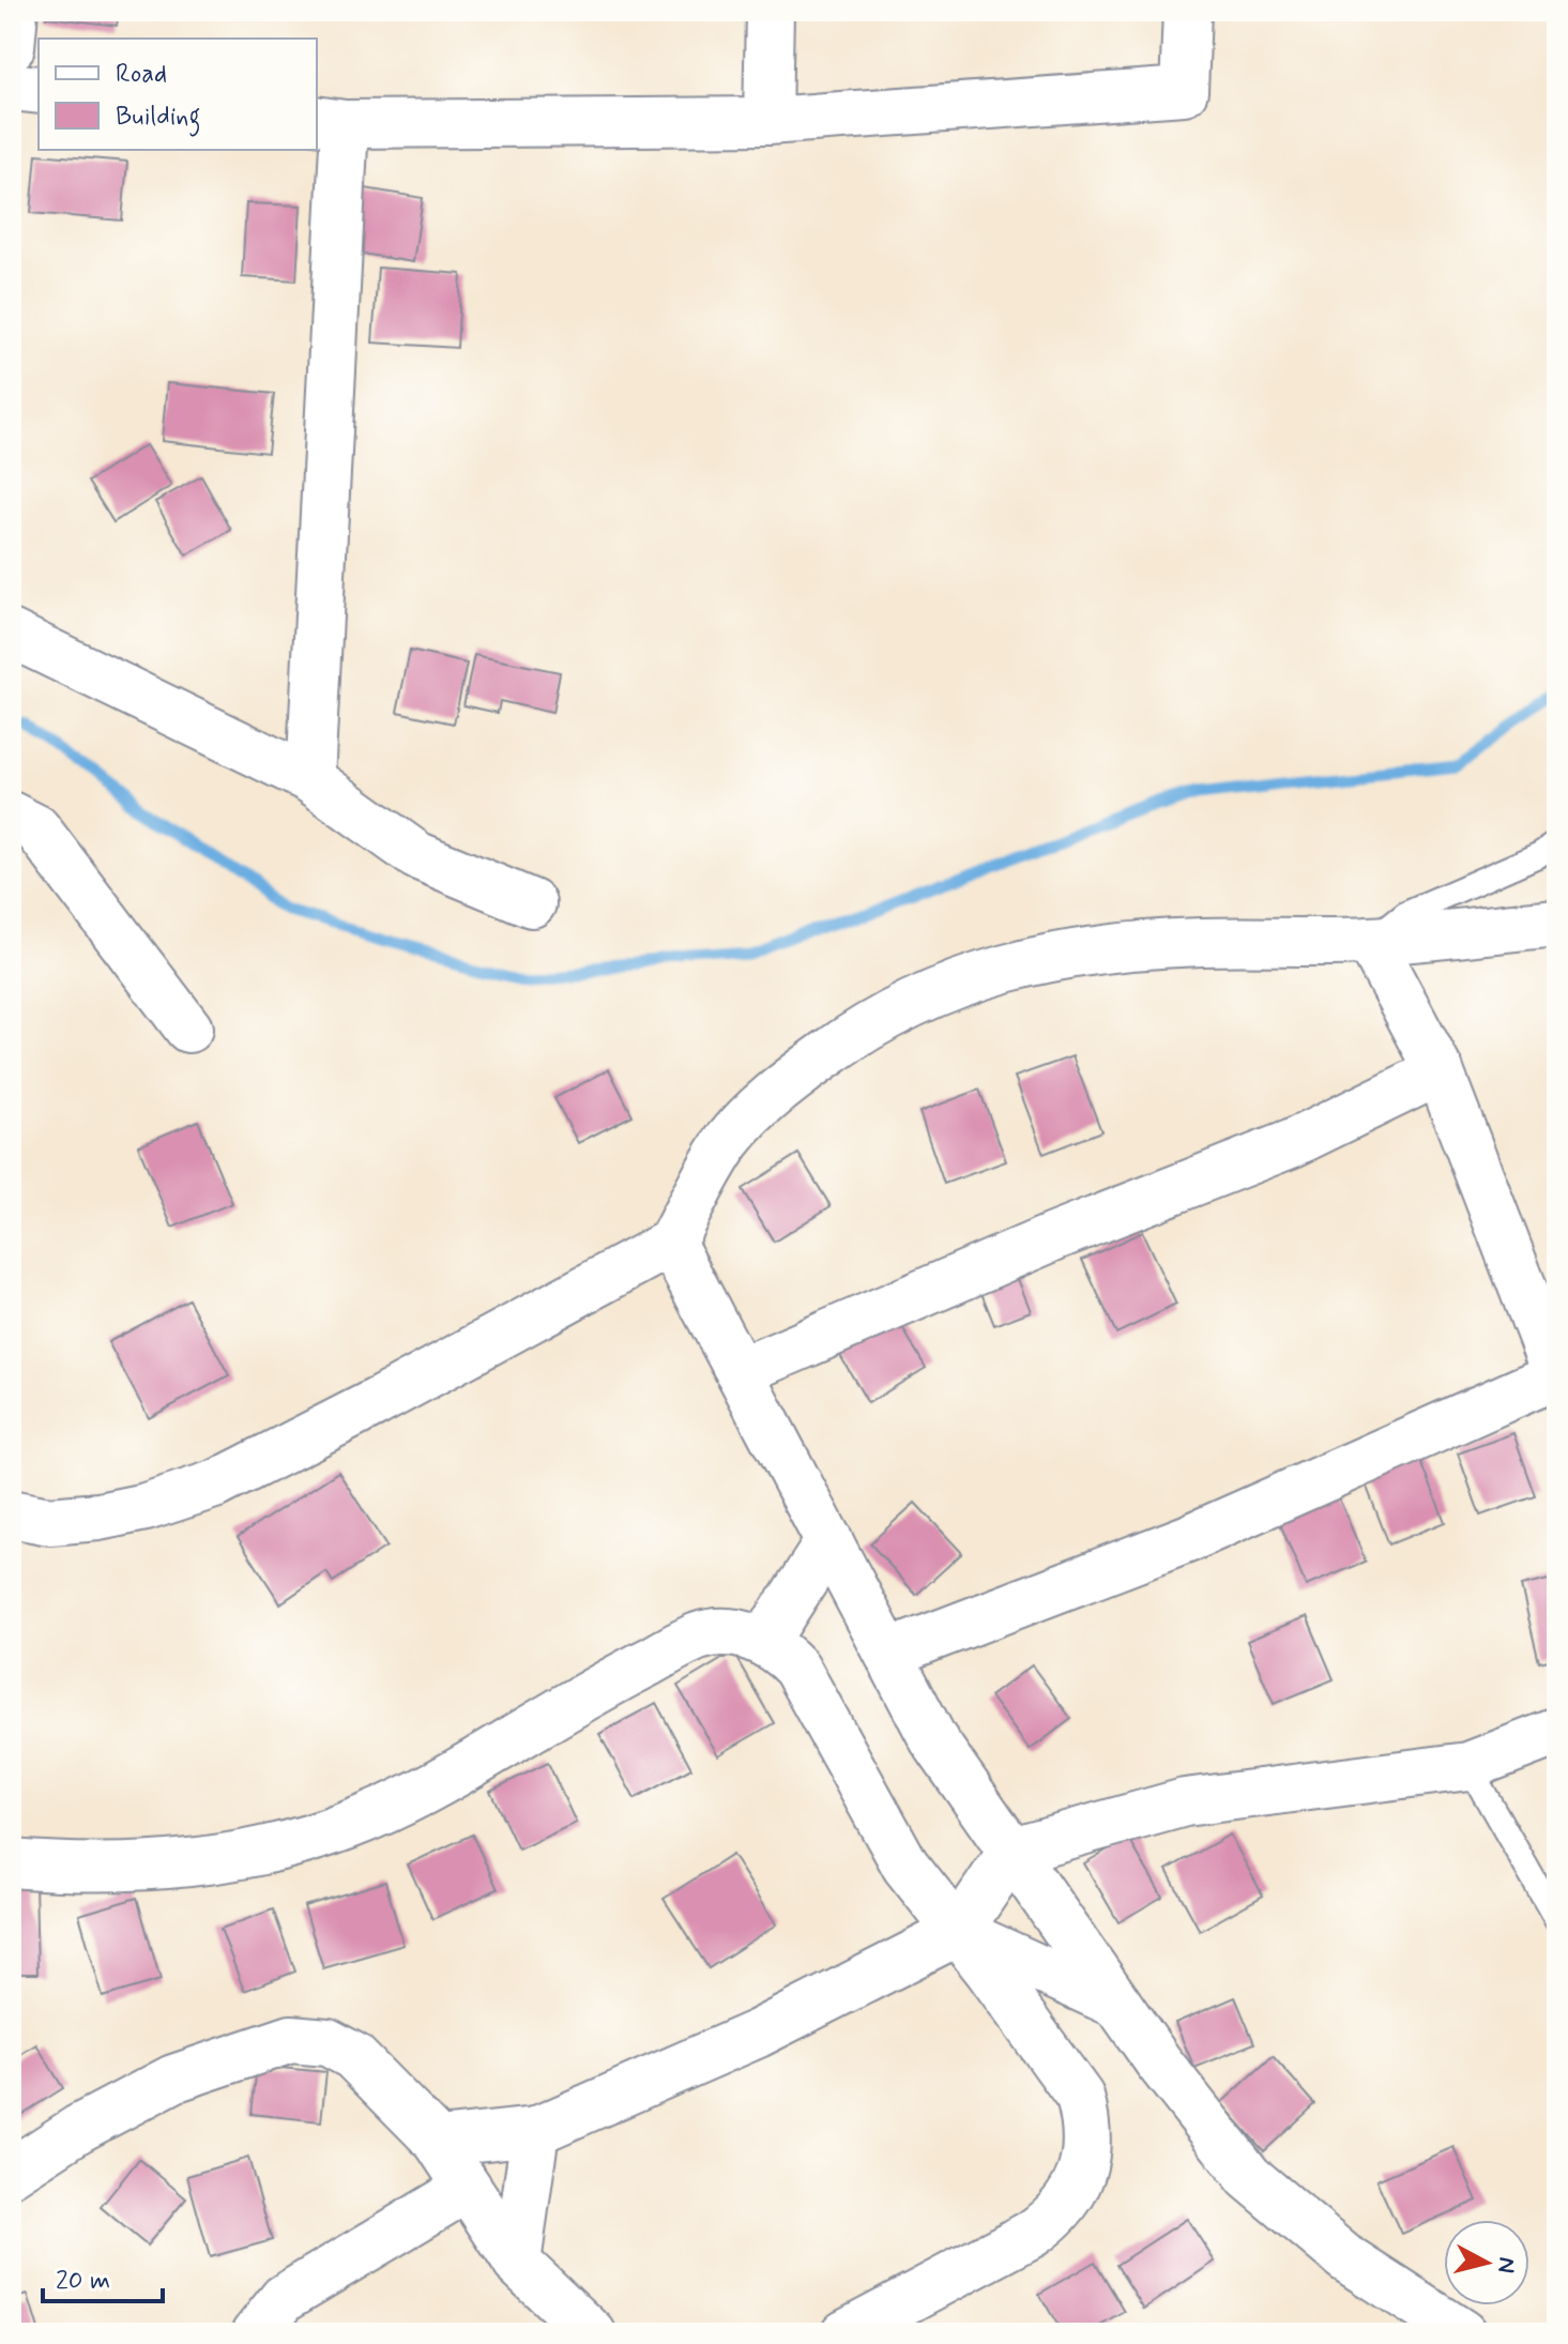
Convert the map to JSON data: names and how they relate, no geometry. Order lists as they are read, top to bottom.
{
  "legend": ["Road", "Building"],
  "scale_bar": "20 m",
  "north": "right"
}
